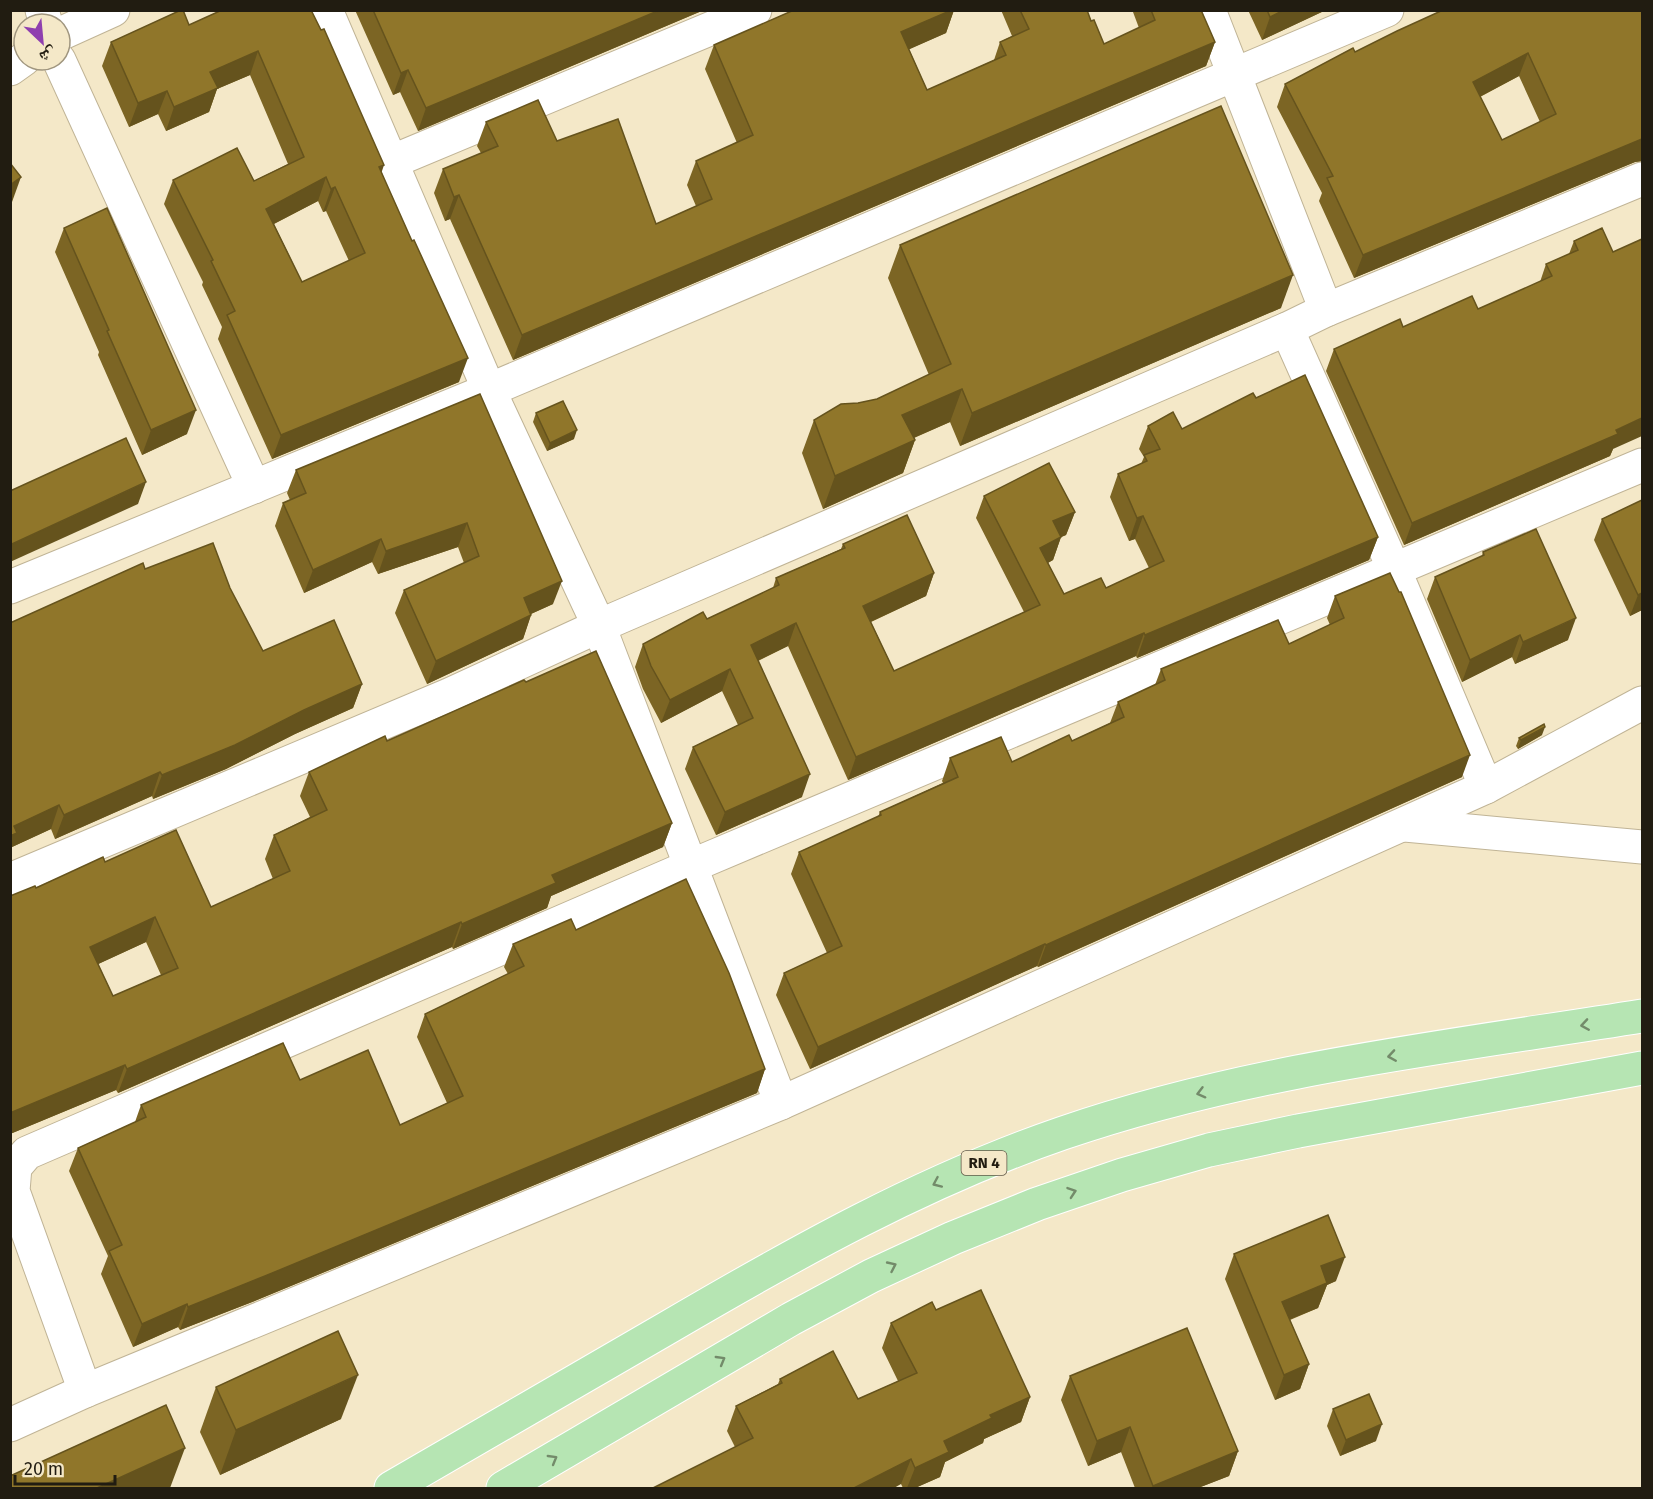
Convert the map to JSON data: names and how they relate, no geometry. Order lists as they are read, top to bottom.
{
  "streets": {
    "main road": ["RN 4"]
  },
  "scale_bar": "20 m",
  "north": "bottom right"
}
